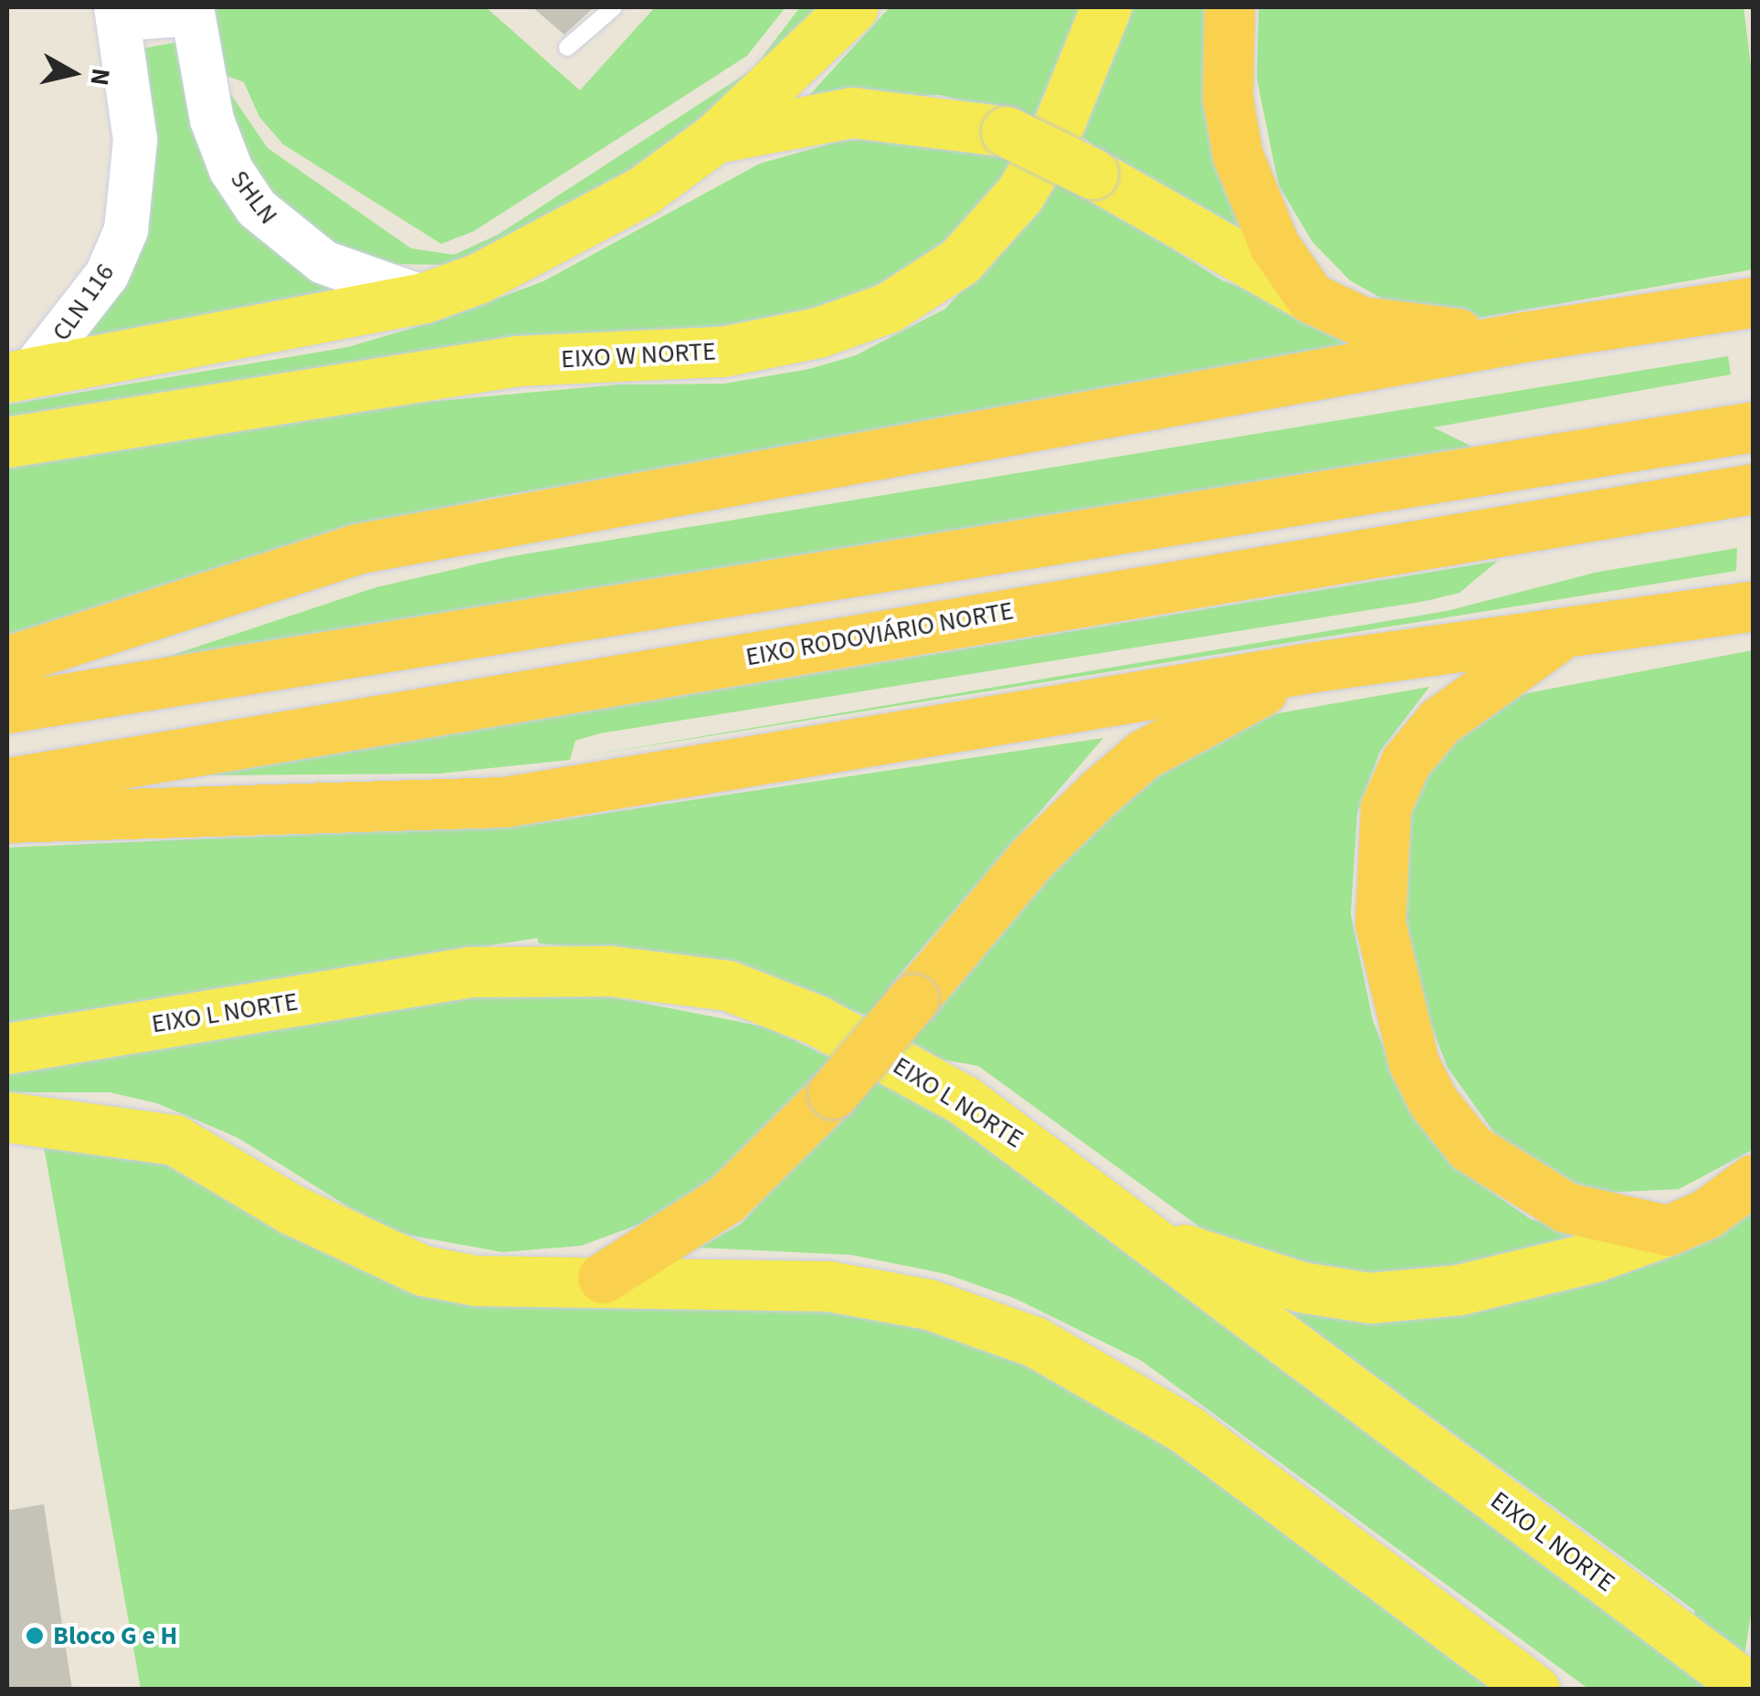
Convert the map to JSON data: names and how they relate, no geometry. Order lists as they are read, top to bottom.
{
  "streets": {
    "highway": ["EIXO RODOVIÁRIO NORTE"],
    "main road": [
      "SHLN",
      "CLN 116",
      "EIXO W NORTE",
      "EIXO L NORTE"
    ]
  },
  "places": ["Bloco G e H"],
  "north": "right"
}
